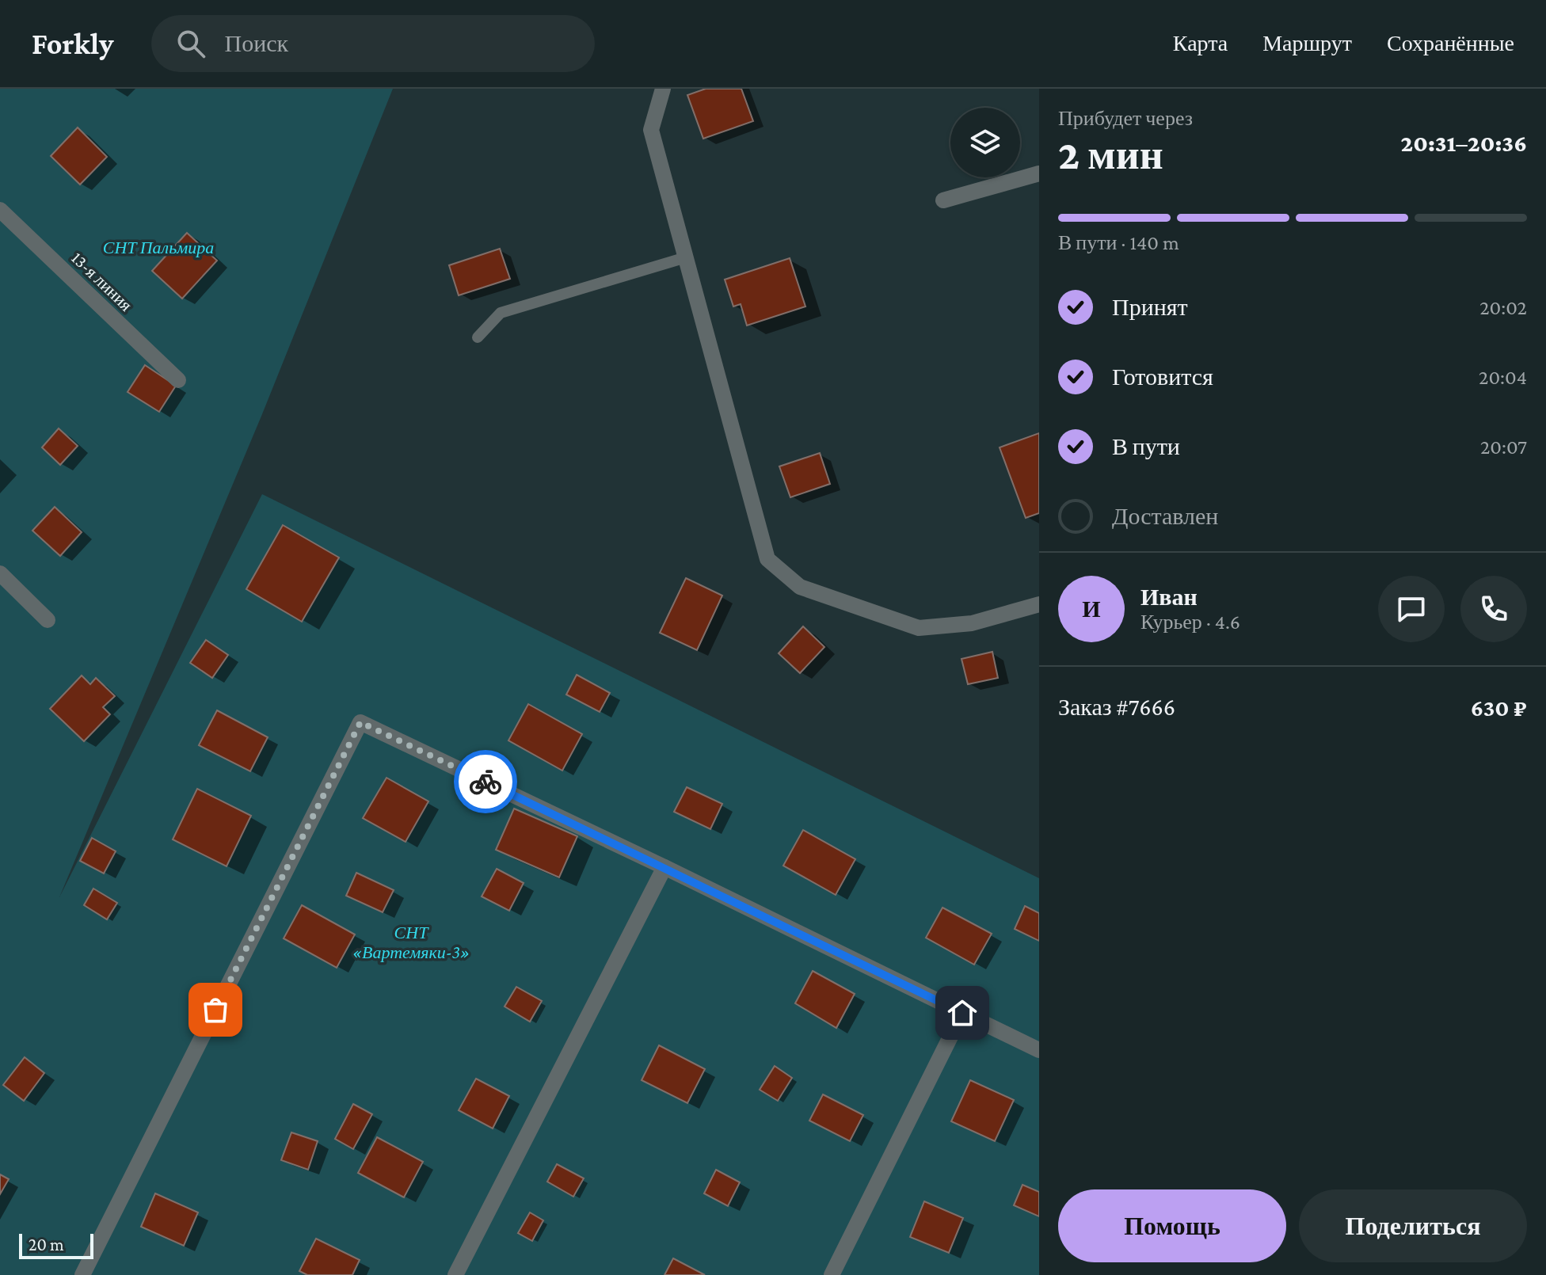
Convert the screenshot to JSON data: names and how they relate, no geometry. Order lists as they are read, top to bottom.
{
  "streets": {
    "street": ["13-я линия"]
  },
  "parks": ["СНТ Пальмира", "СНТ «Вартемяки-3»"],
  "scale_bar": "20 m",
  "page": {
    "header": "Forkly",
    "search": "Поиск",
    "nav": ["Карта", "Маршрут", "Сохранённые"],
    "heading": ["2 мин", "Прибудет через", "20:31–20:36"],
    "panel": [
      "Иван",
      "Курьер · 4.6",
      "Заказ #7666",
      "630 ₽"
    ],
    "bar": "В пути · 140 m",
    "list": [
      ["Принят", "20:02"],
      ["Готовится", "20:04"],
      ["В пути", "20:07"],
      "Доставлен"
    ],
    "round": "И",
    "buttons": ["Помощь", "Поделиться"],
    "scale": "20 m"
  }
}
